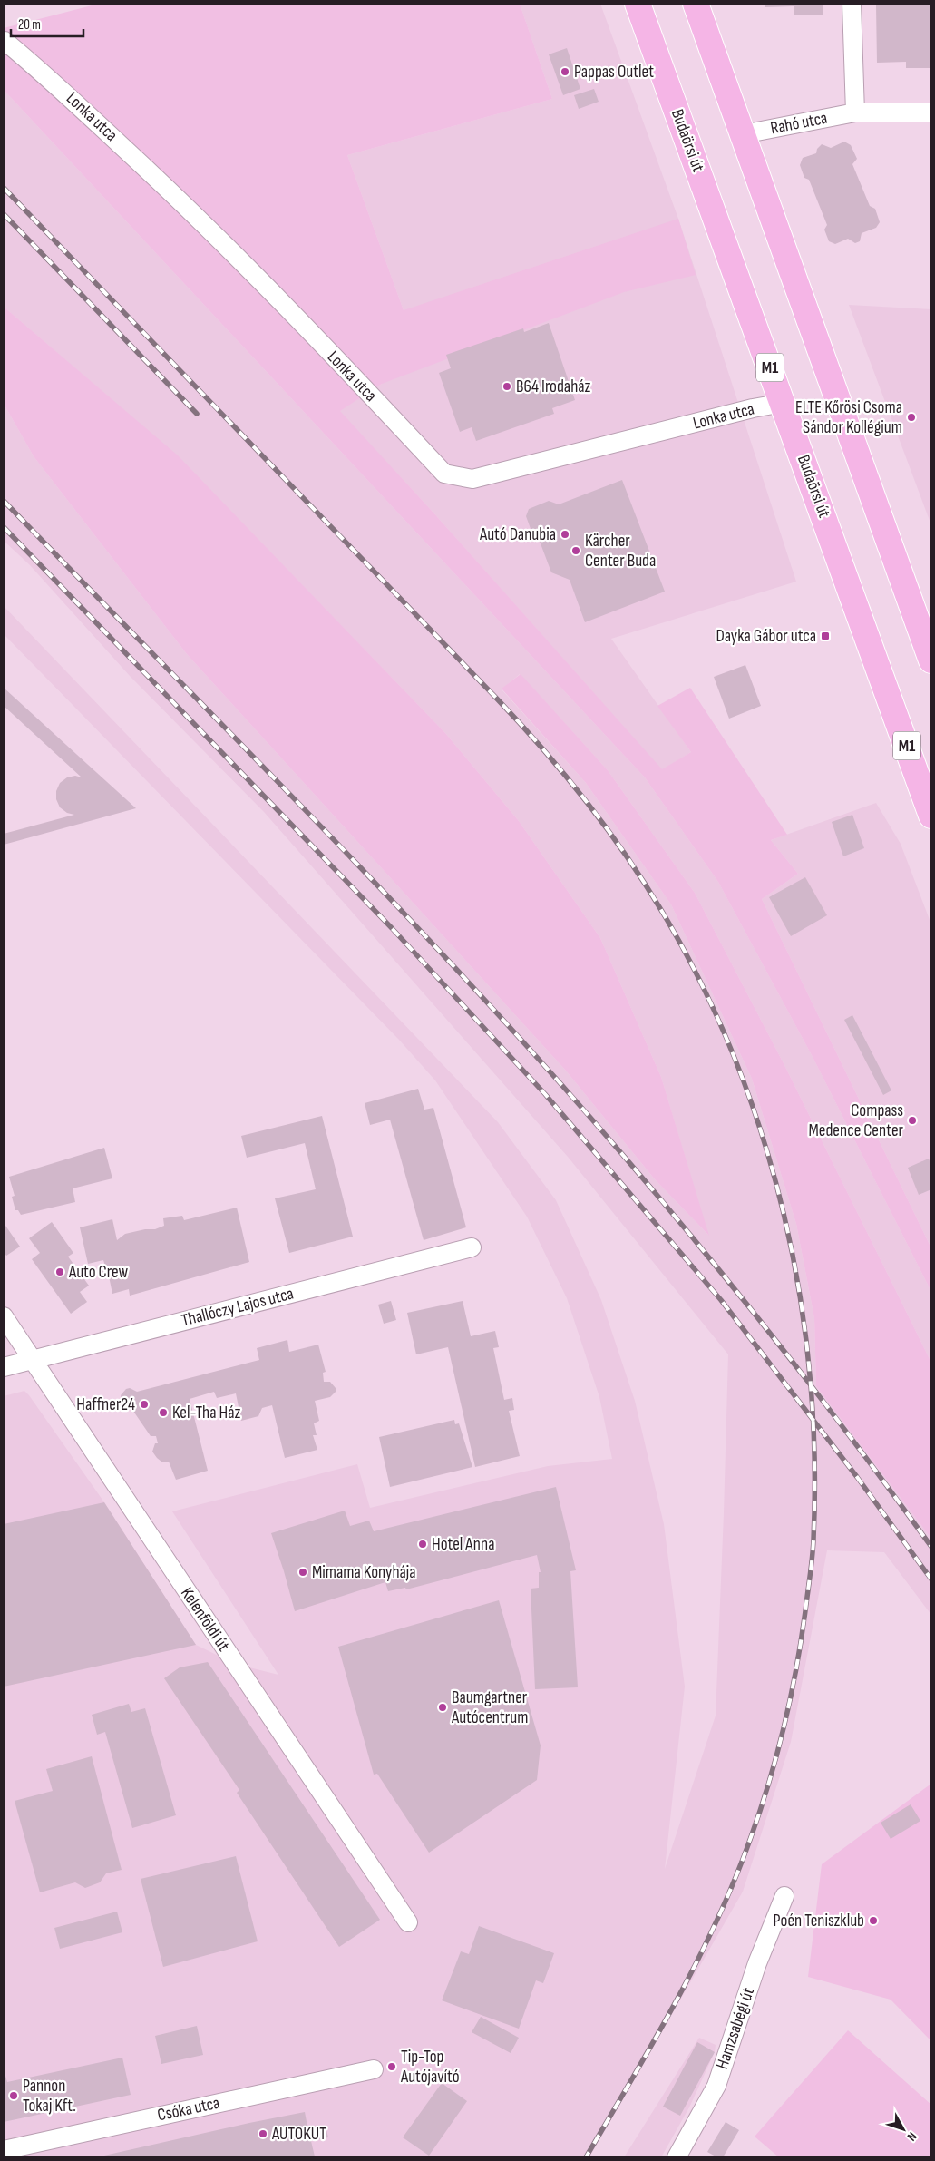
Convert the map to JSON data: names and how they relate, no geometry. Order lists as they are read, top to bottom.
{
  "streets": {
    "main road": ["Budaörsi út", "M1"],
    "street": [
      "Lonka utca",
      "Rahó utca",
      "Thallóczy Lajos utca",
      "Kelenföldi út",
      "Hamzsabégi út",
      "Csóka utca"
    ]
  },
  "crossings": [
    ["Lonka utca", "Budaörsi út"],
    ["Thallóczy Lajos utca", "Kelenföldi út"]
  ],
  "places": {
    "other": [
      "Pappas Outlet",
      "B64 Irodaház",
      "ELTE Kőrösi Csoma Sándor Kollégium",
      "Autó Danubia",
      "Kärcher Center Buda",
      "Compass Medence Center",
      "Auto Crew",
      "Haffner24",
      "Kel-Tha Ház",
      "Hotel Anna",
      "Mimama Konyhája",
      "Baumgartner Autócentrum",
      "Poén Teniszklub",
      "Tip-Top Autójavító",
      "Pannon Tokaj Kft.",
      "AUTOKUT"
    ],
    "transit": ["Dayka Gábor utca"]
  },
  "scale_bar": "20 m",
  "north": "bottom right"
}
